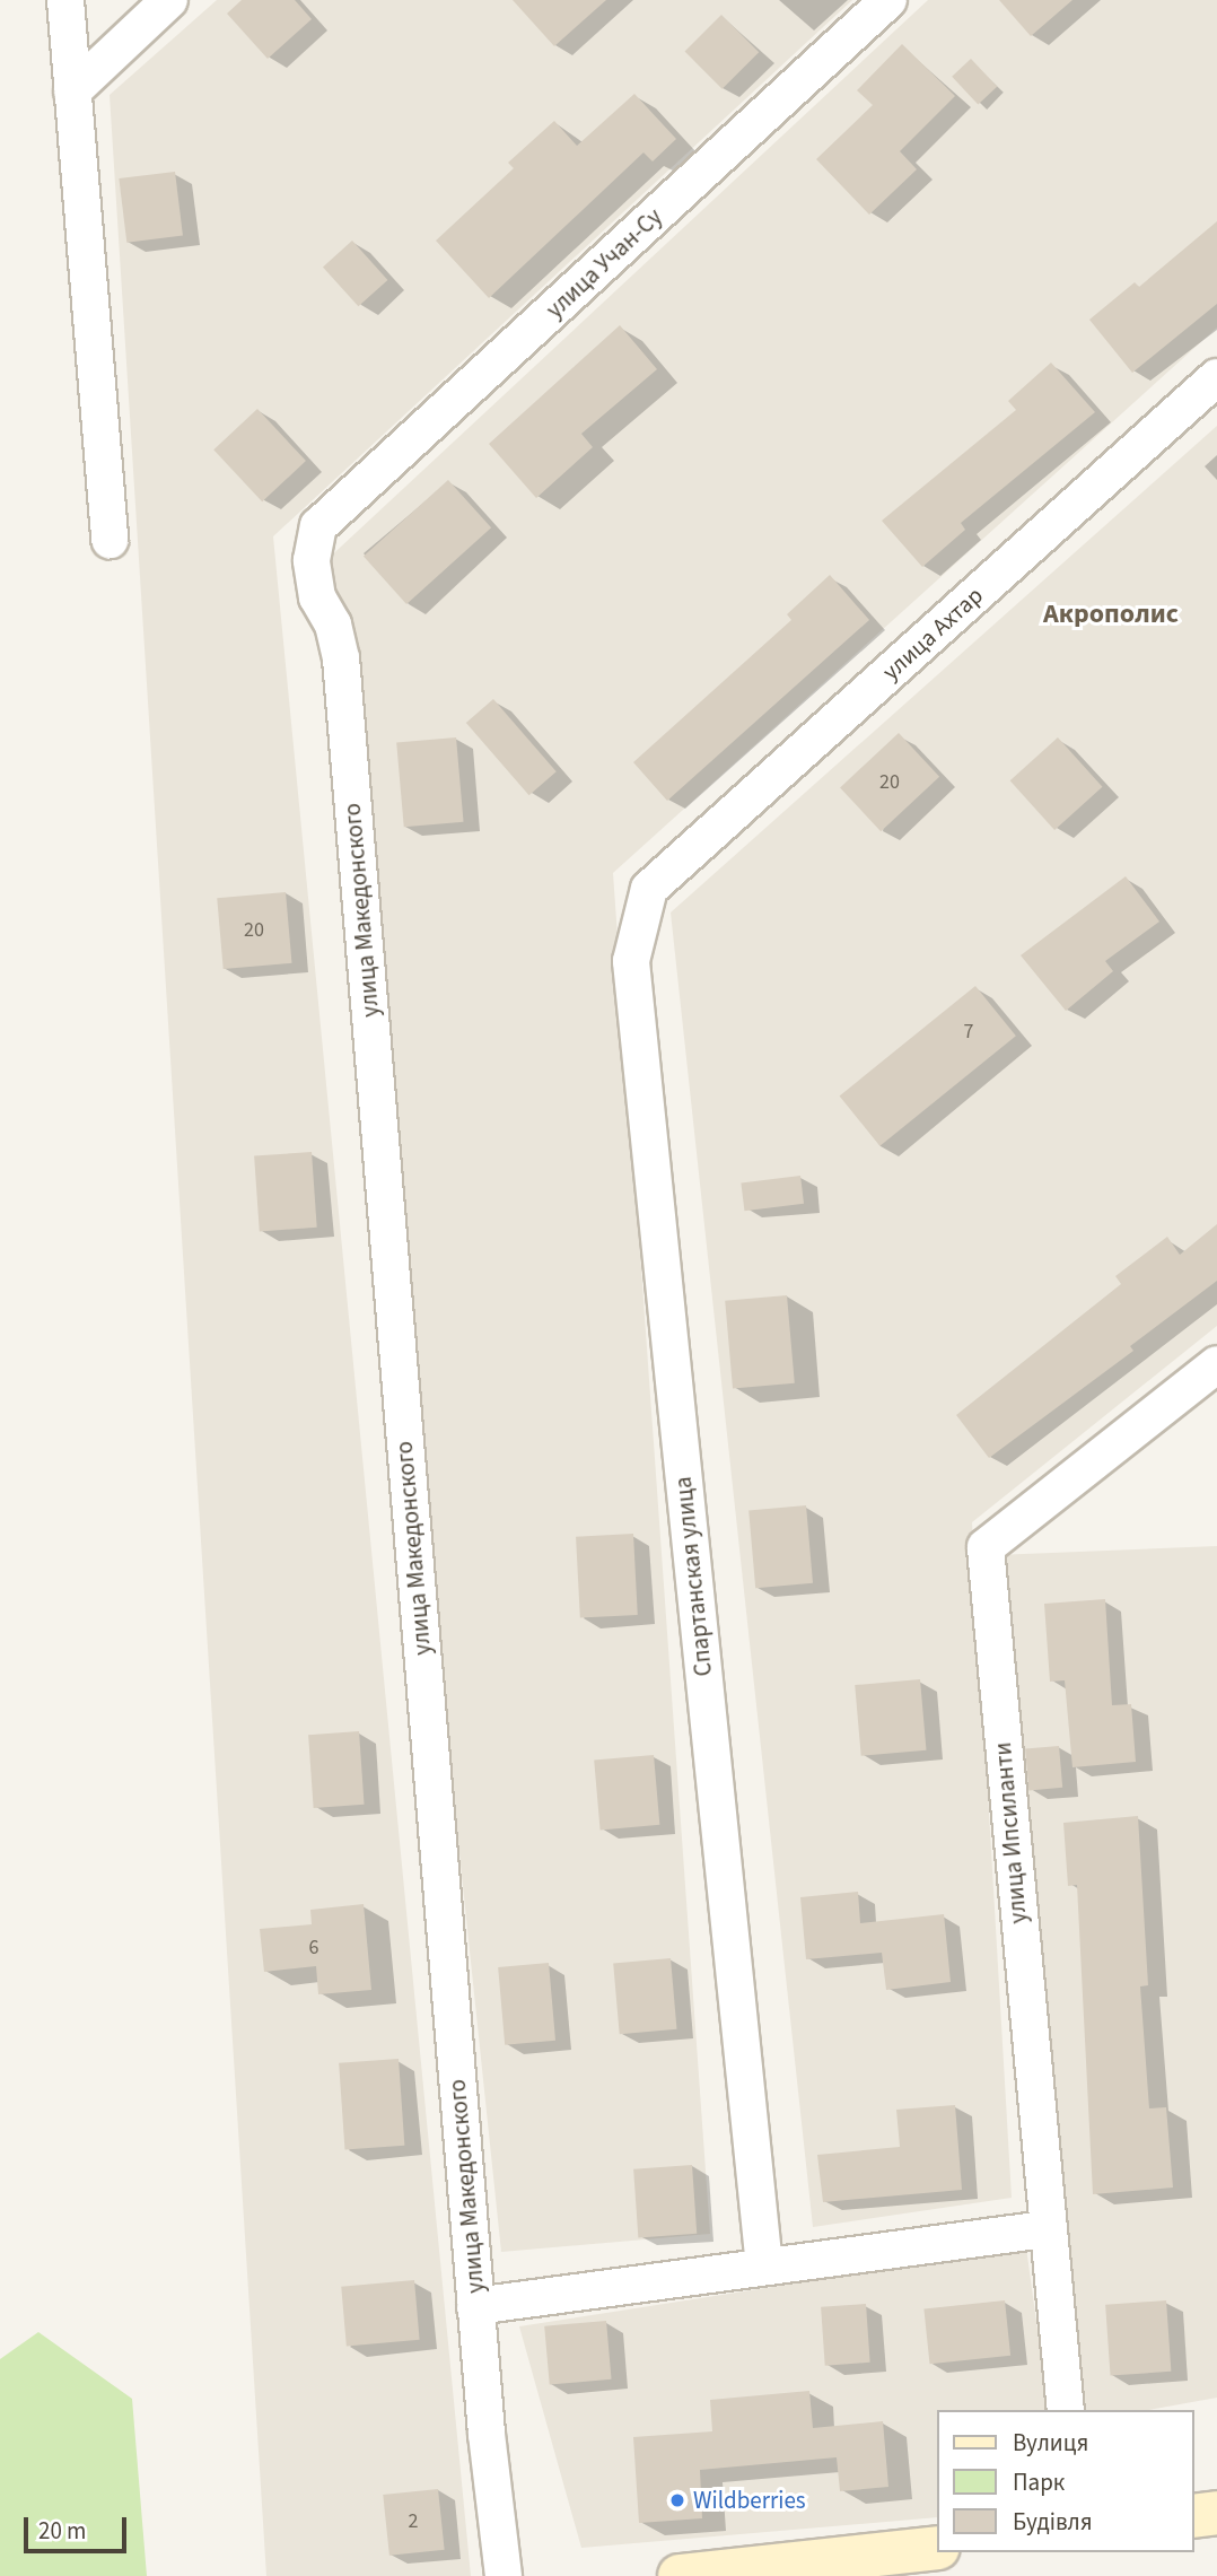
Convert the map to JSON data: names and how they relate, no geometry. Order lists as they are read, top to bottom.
{
  "streets": {
    "street": [
      "улица Учан-Су",
      "улица Ахтар",
      "улица Македонского",
      "Спартанская улица",
      "улица Ипсиланти"
    ]
  },
  "crossings": [
    ["улица Учан-Су", "улица Македонского"],
    ["улица Ахтар", "Спартанская улица"]
  ],
  "districts": ["Акрополис"],
  "places": ["Wildberries"],
  "house_numbers": [
    "20",
    "20",
    "7",
    "6",
    "2"
  ],
  "legend": ["Вулиця", "Парк", "Будівля"],
  "scale_bar": "20 m"
}
